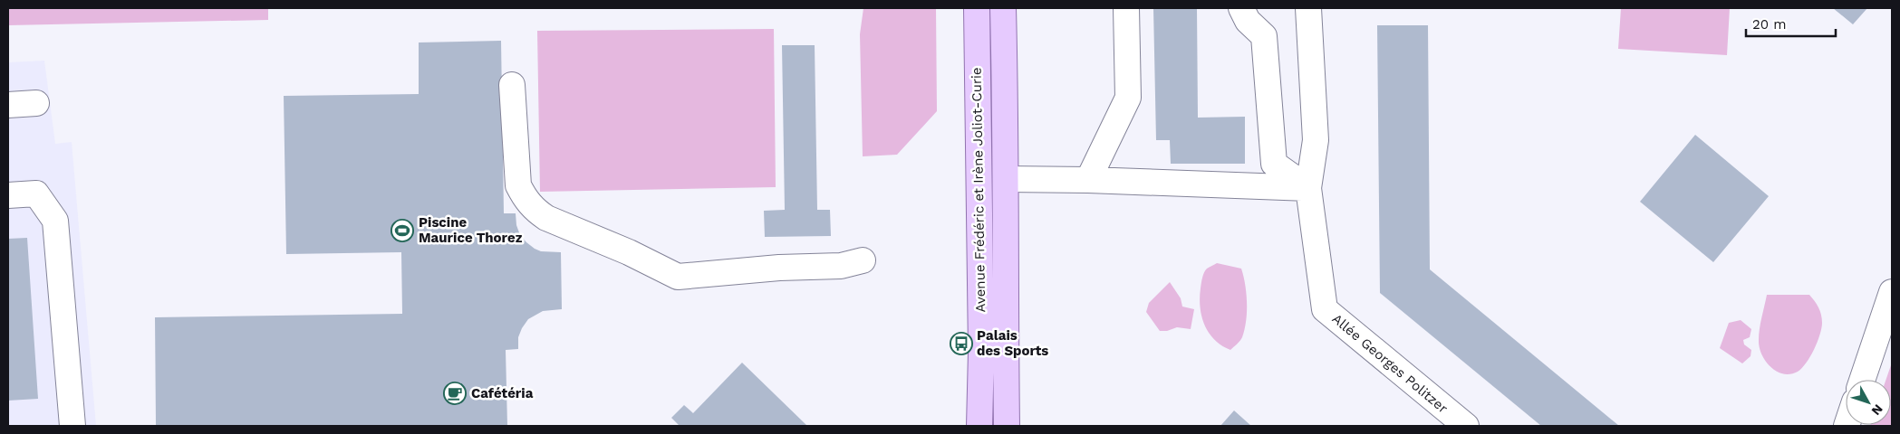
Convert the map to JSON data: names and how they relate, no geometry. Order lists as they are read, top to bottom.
{
  "streets": {
    "main road": ["Avenue Frédéric et Irène Joliot-Curie"],
    "street": ["Allée Georges Politzer"]
  },
  "places": {
    "sports": ["Piscine Maurice Thorez"],
    "bus stop": ["Palais des Sports"],
    "cafe": ["Cafétéria"]
  },
  "scale_bar": "20 m",
  "north": "bottom right"
}
